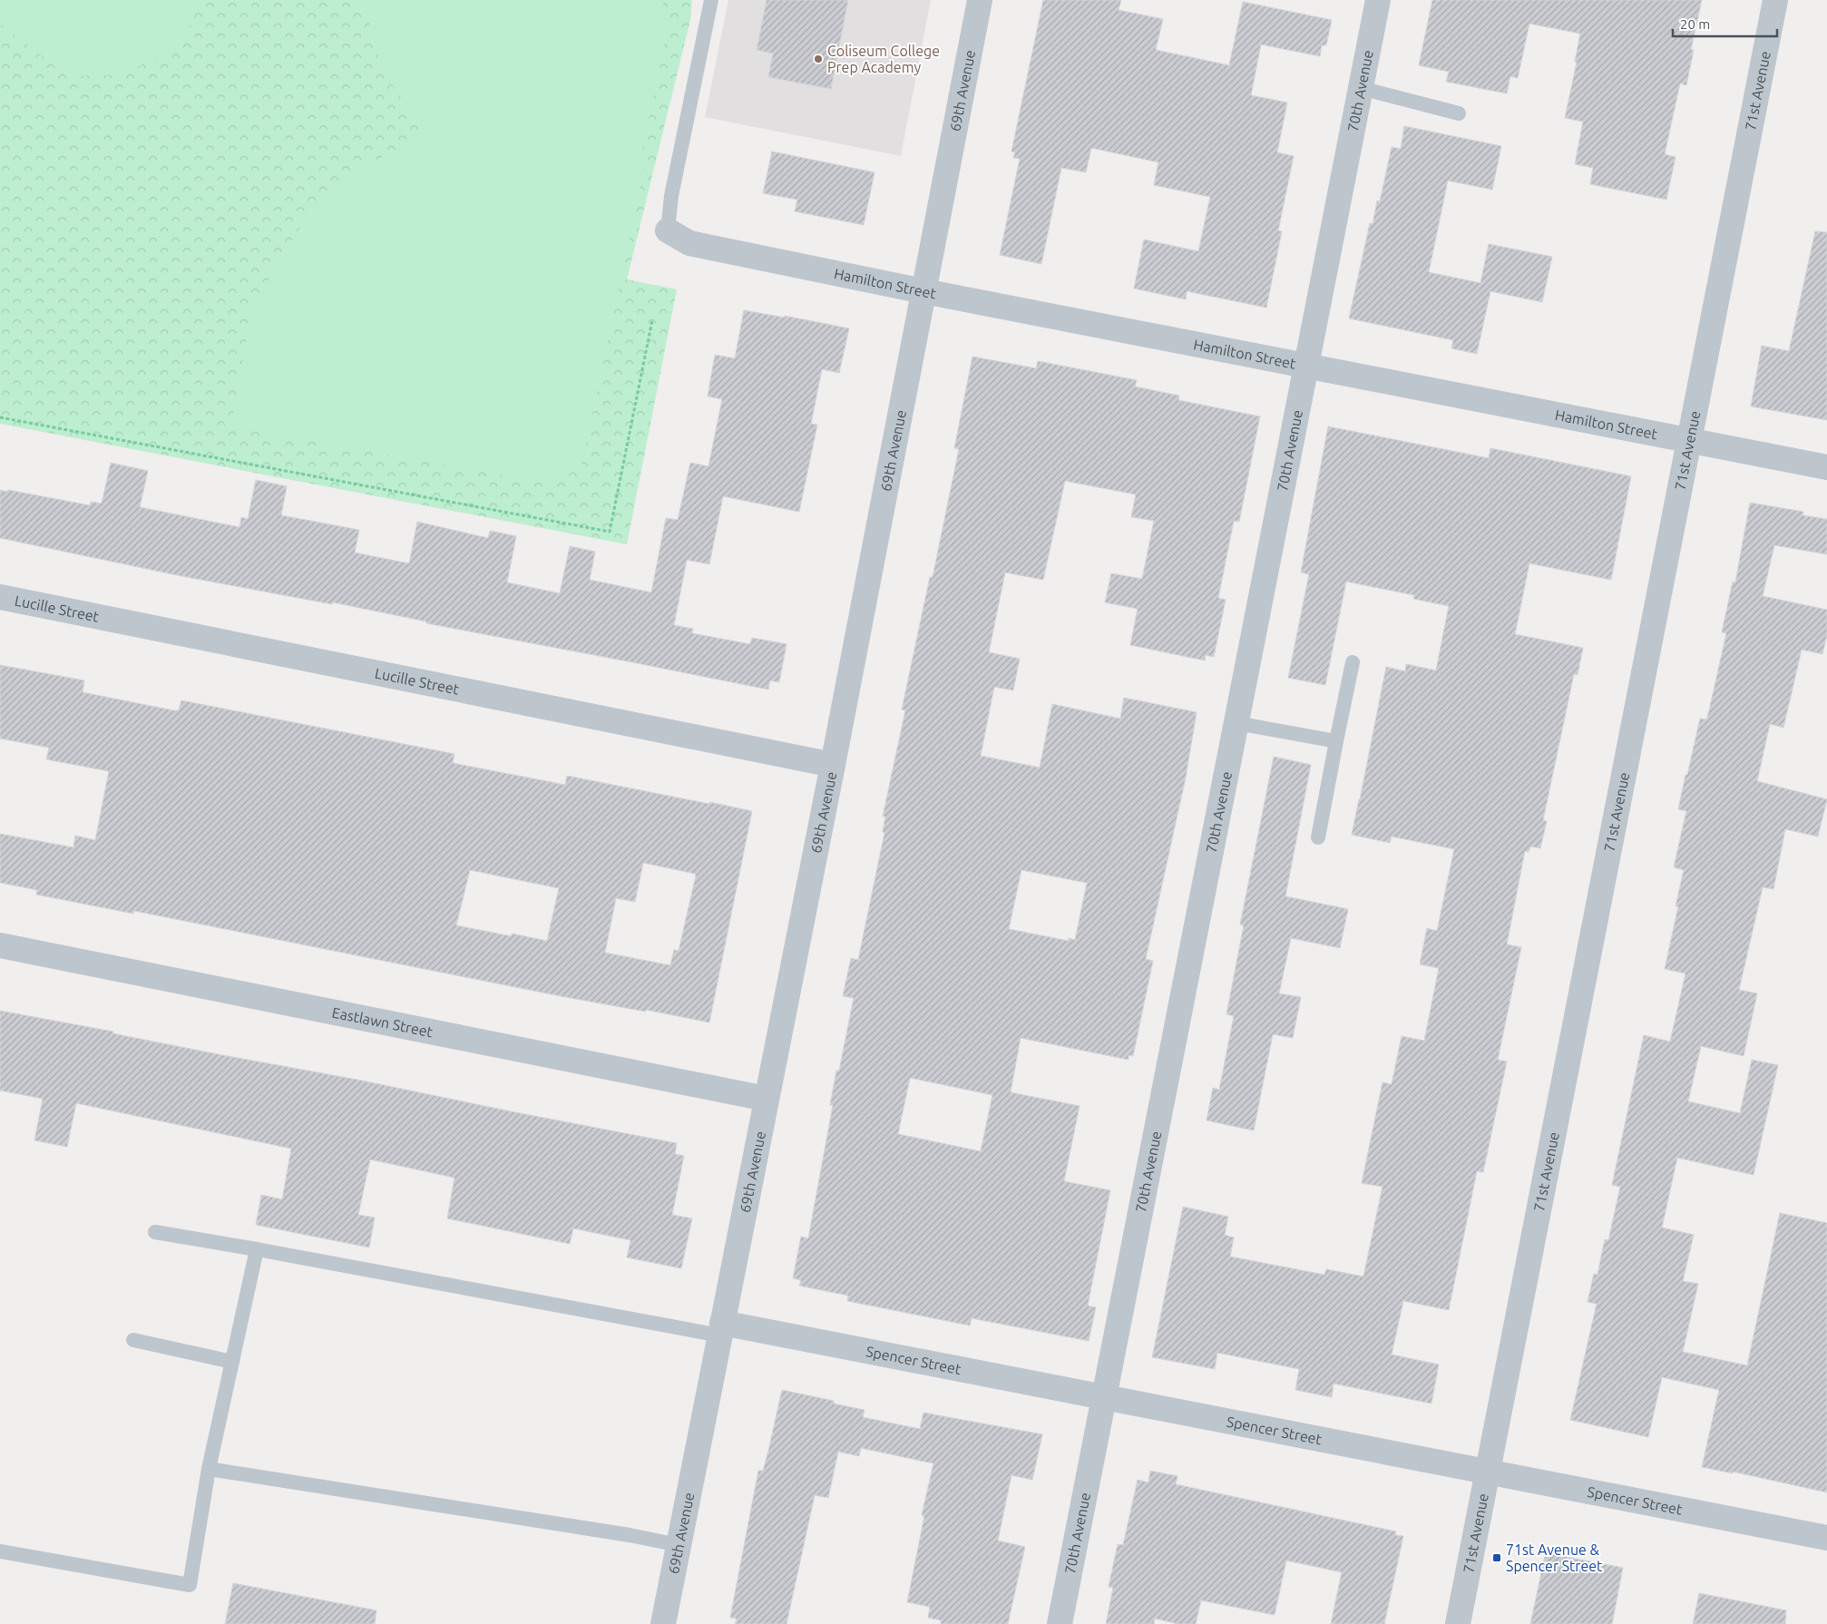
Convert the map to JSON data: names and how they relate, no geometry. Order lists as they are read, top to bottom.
{
  "streets": {
    "street": [
      "69th Avenue",
      "70th Avenue",
      "71st Avenue",
      "Hamilton Street",
      "Lucille Street",
      "Eastlawn Street",
      "Spencer Street"
    ]
  },
  "crossings": [
    ["69th Avenue", "Hamilton Street"],
    ["69th Avenue", "Lucille Street"],
    ["69th Avenue", "Eastlawn Street"],
    ["69th Avenue", "Spencer Street"],
    ["70th Avenue", "Hamilton Street"],
    ["70th Avenue", "Spencer Street"],
    ["71st Avenue", "Hamilton Street"],
    ["71st Avenue", "Spencer Street"]
  ],
  "places": {
    "other": ["Coliseum College Prep Academy"],
    "transit": ["71st Avenue & Spencer Street"]
  },
  "scale_bar": "20 m"
}
